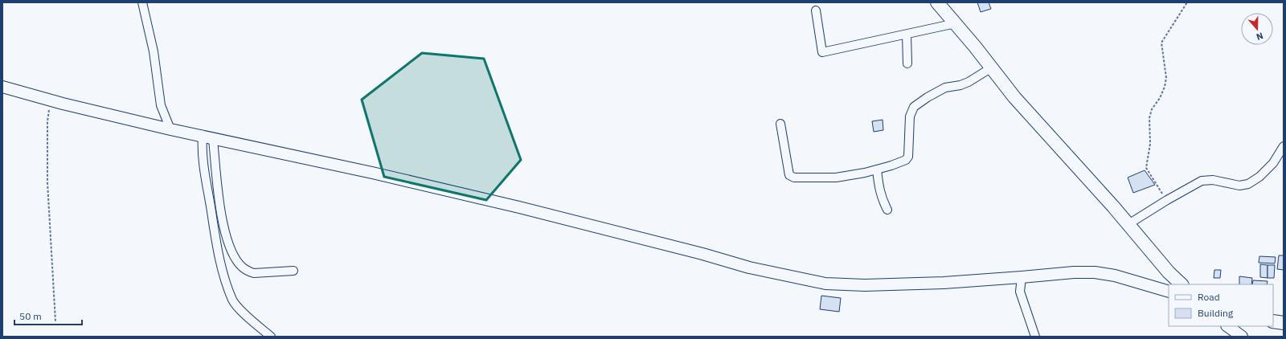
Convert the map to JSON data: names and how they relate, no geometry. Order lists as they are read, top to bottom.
{
  "legend": ["Road", "Building"],
  "scale_bar": "50 m",
  "north": "bottom"
}
